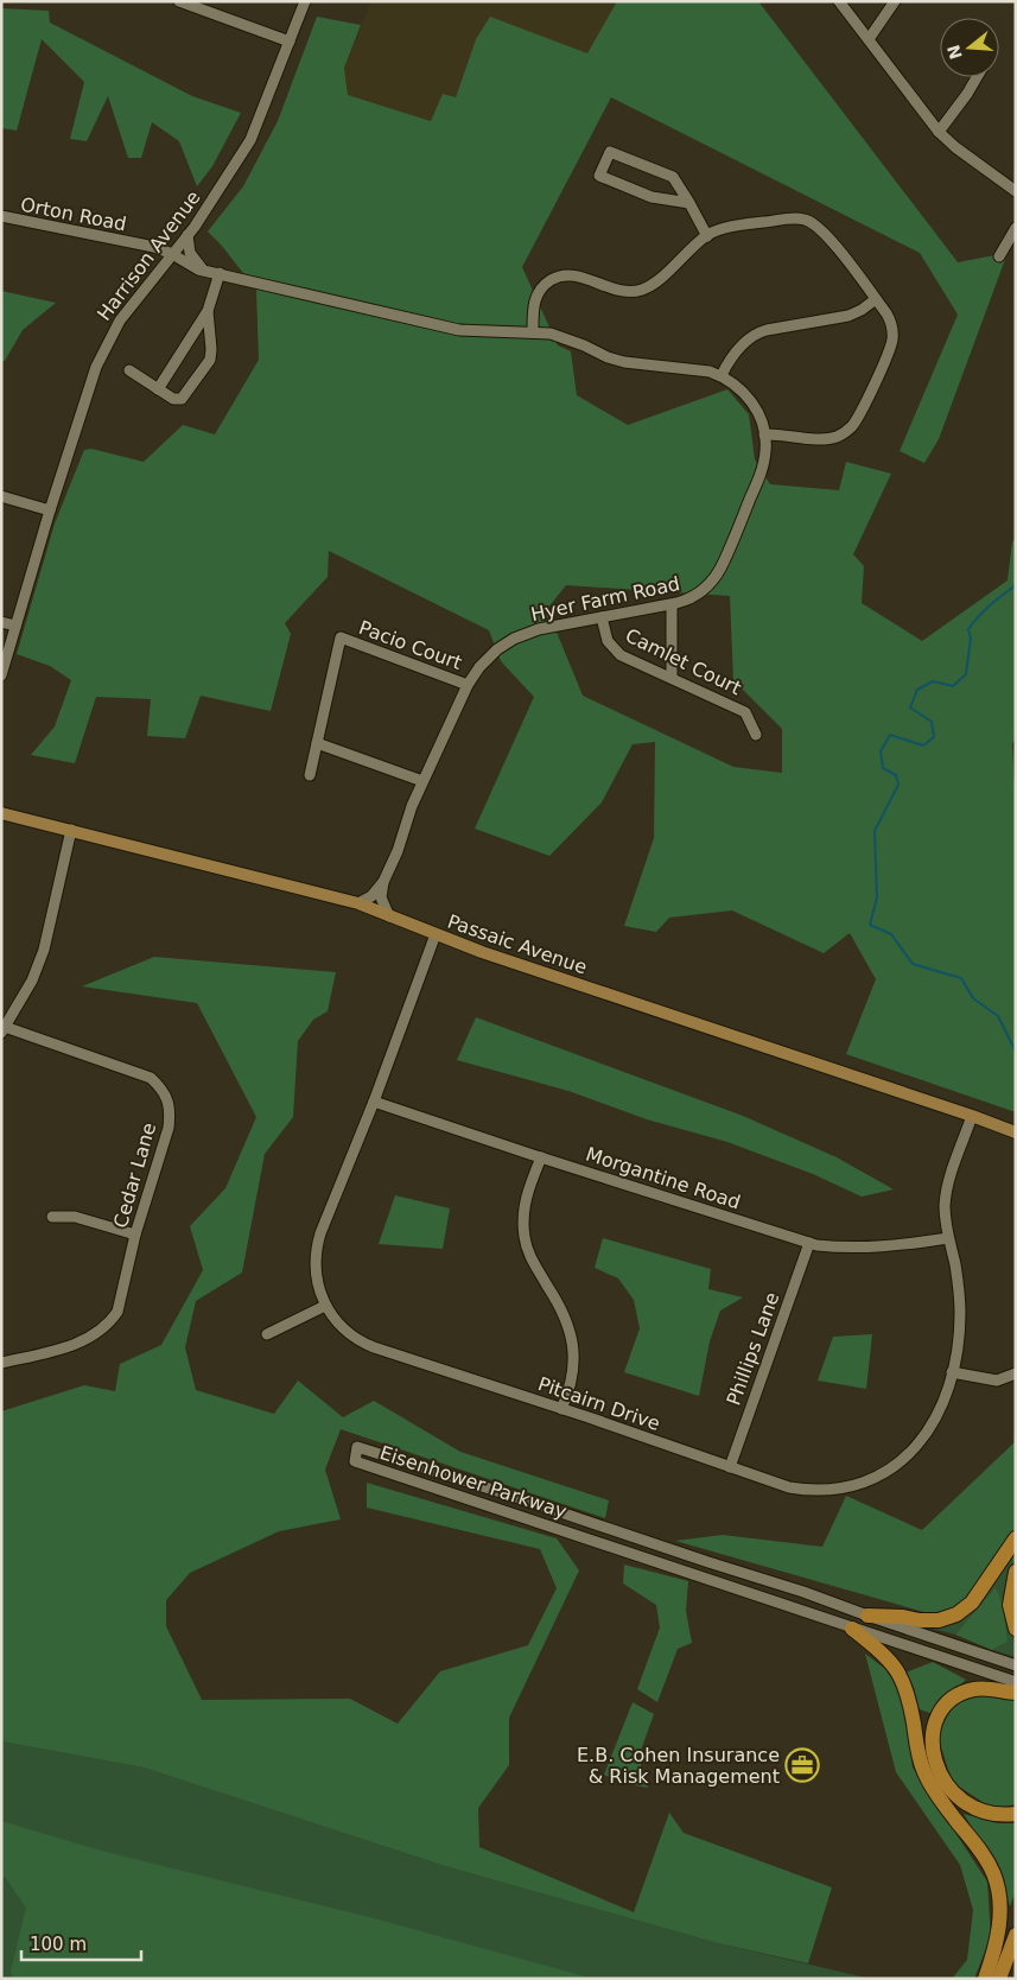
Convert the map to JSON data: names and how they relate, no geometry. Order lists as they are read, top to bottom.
{
  "streets": {
    "main road": ["Passaic Avenue"],
    "street": [
      "Orton Road",
      "Harrison Avenue",
      "Hyer Farm Road",
      "Pacio Court",
      "Camlet Court",
      "Cedar Lane",
      "Morgantine Road",
      "Phillips Lane",
      "Pitcairn Drive",
      "Eisenhower Parkway"
    ]
  },
  "crossings": [
    ["Orton Road", "Harrison Avenue"],
    ["Orton Road", "Hyer Farm Road"],
    ["Harrison Avenue", "Hyer Farm Road"],
    ["Hyer Farm Road", "Pacio Court"],
    ["Hyer Farm Road", "Camlet Court"],
    ["Hyer Farm Road", "Passaic Avenue"],
    ["Passaic Avenue", "Pitcairn Drive"],
    ["Morgantine Road", "Phillips Lane"],
    ["Morgantine Road", "Pitcairn Drive"],
    ["Phillips Lane", "Pitcairn Drive"]
  ],
  "places": {
    "office": ["E.B. Cohen Insurance & Risk Management"]
  },
  "scale_bar": "100 m",
  "north": "left"
}
